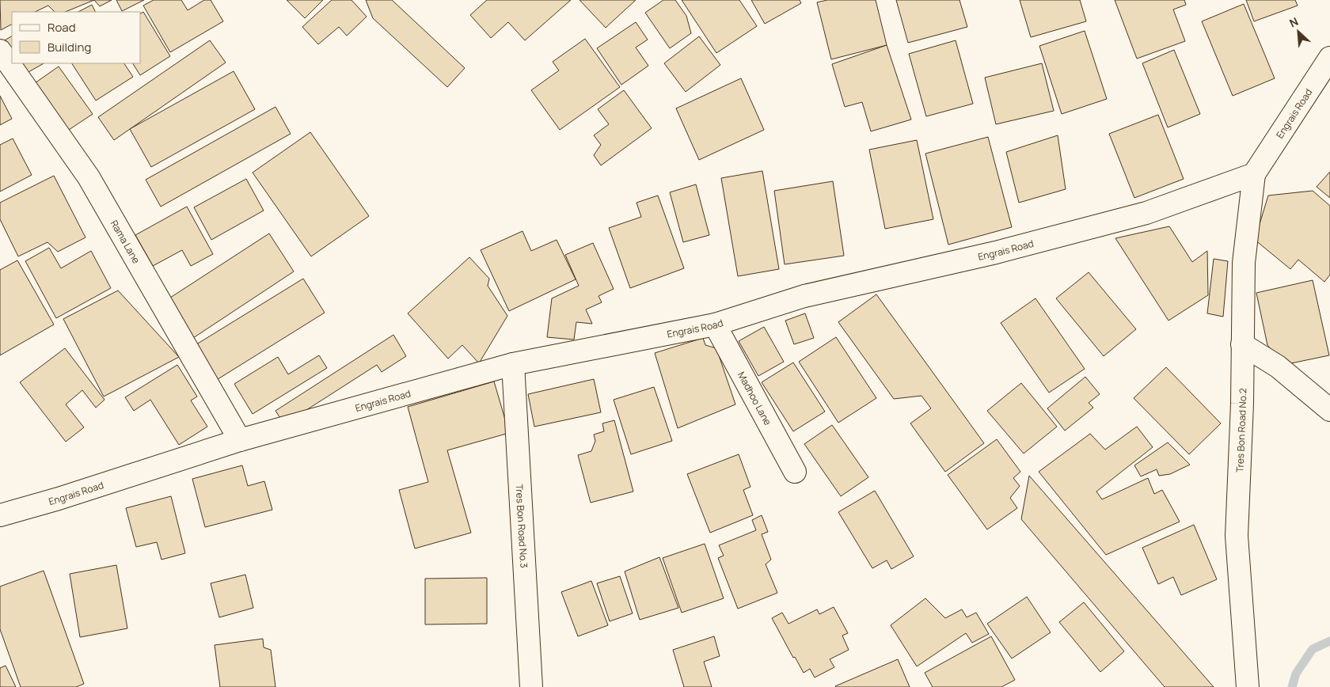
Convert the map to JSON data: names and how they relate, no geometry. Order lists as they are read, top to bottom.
{
  "streets": {
    "street": [
      "Engrais Road",
      "Rama Lane",
      "Madhoo Lane",
      "Tres Bon Road No.2",
      "Tres Bon Road No.3"
    ]
  },
  "crossings": [
    ["Engrais Road", "Rama Lane"],
    ["Engrais Road", "Madhoo Lane"],
    ["Engrais Road", "Tres Bon Road No.2"],
    ["Engrais Road", "Tres Bon Road No.3"]
  ],
  "legend": ["Road", "Building"],
  "north": "top left"
}
